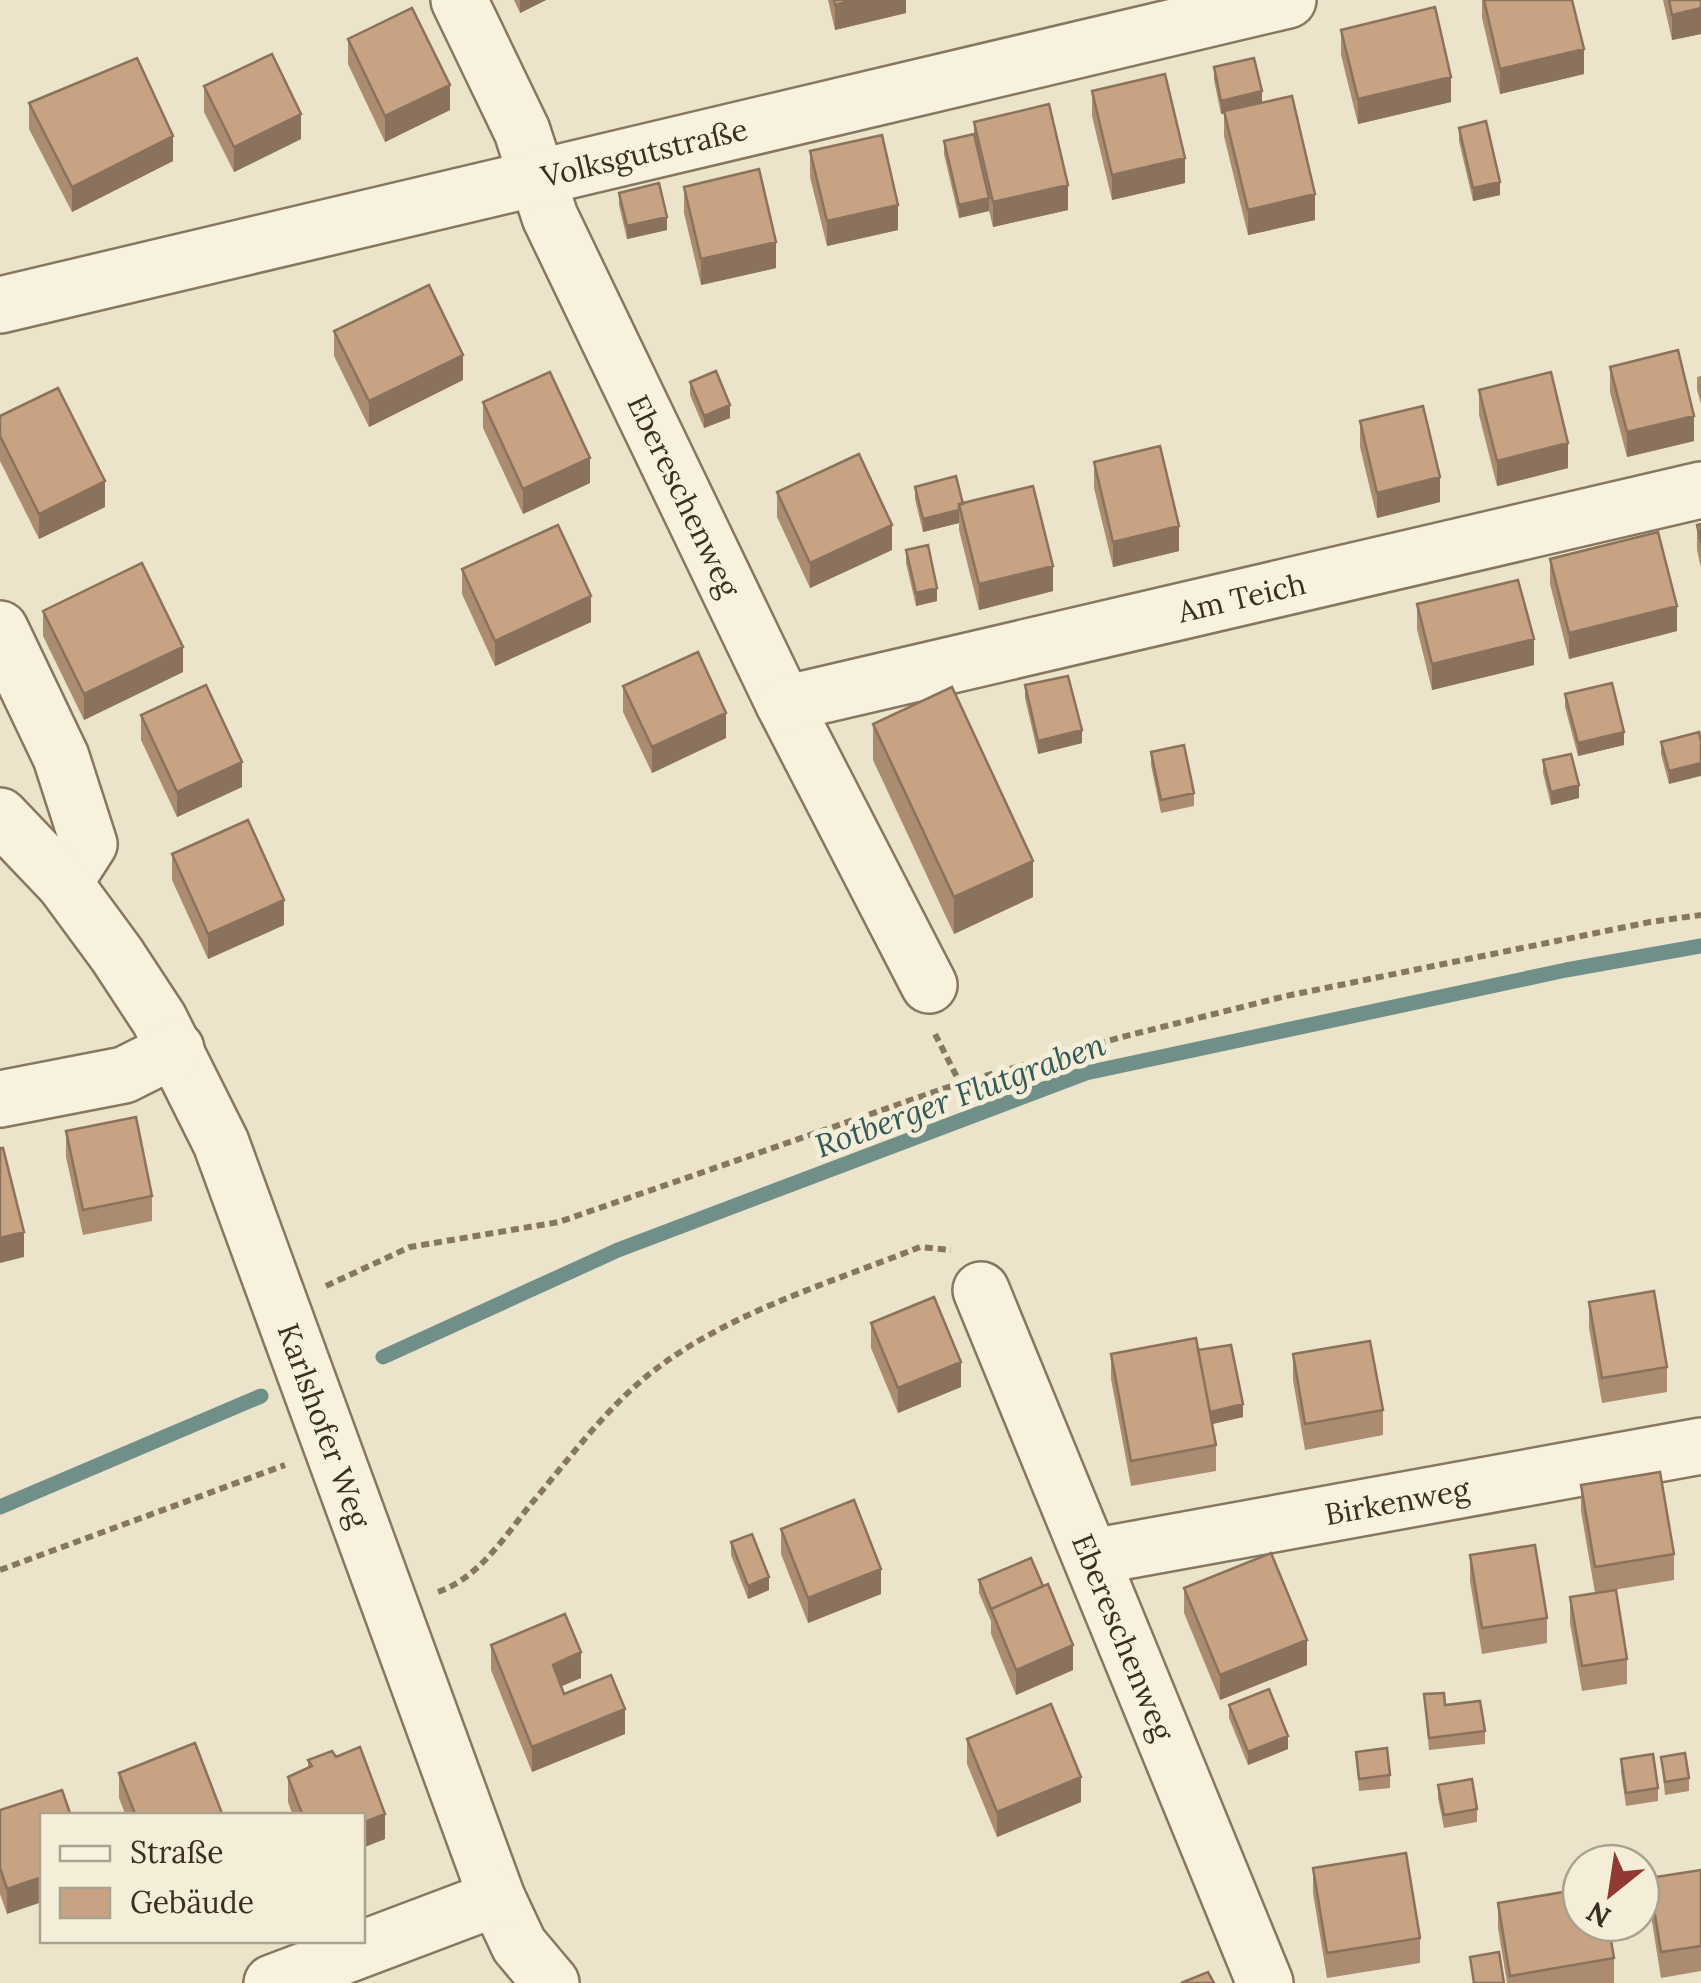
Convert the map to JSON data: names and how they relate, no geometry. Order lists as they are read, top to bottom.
{
  "streets": {
    "street": [
      "Volksgutstraße",
      "Ebereschenweg",
      "Am Teich",
      "Karlshofer Weg",
      "Birkenweg"
    ]
  },
  "crossings": [
    ["Volksgutstraße", "Ebereschenweg"],
    ["Ebereschenweg", "Am Teich"],
    ["Ebereschenweg", "Birkenweg"]
  ],
  "water": ["Rotberger Flutgraben"],
  "legend": ["Straße", "Gebäude"],
  "north": "bottom left"
}
